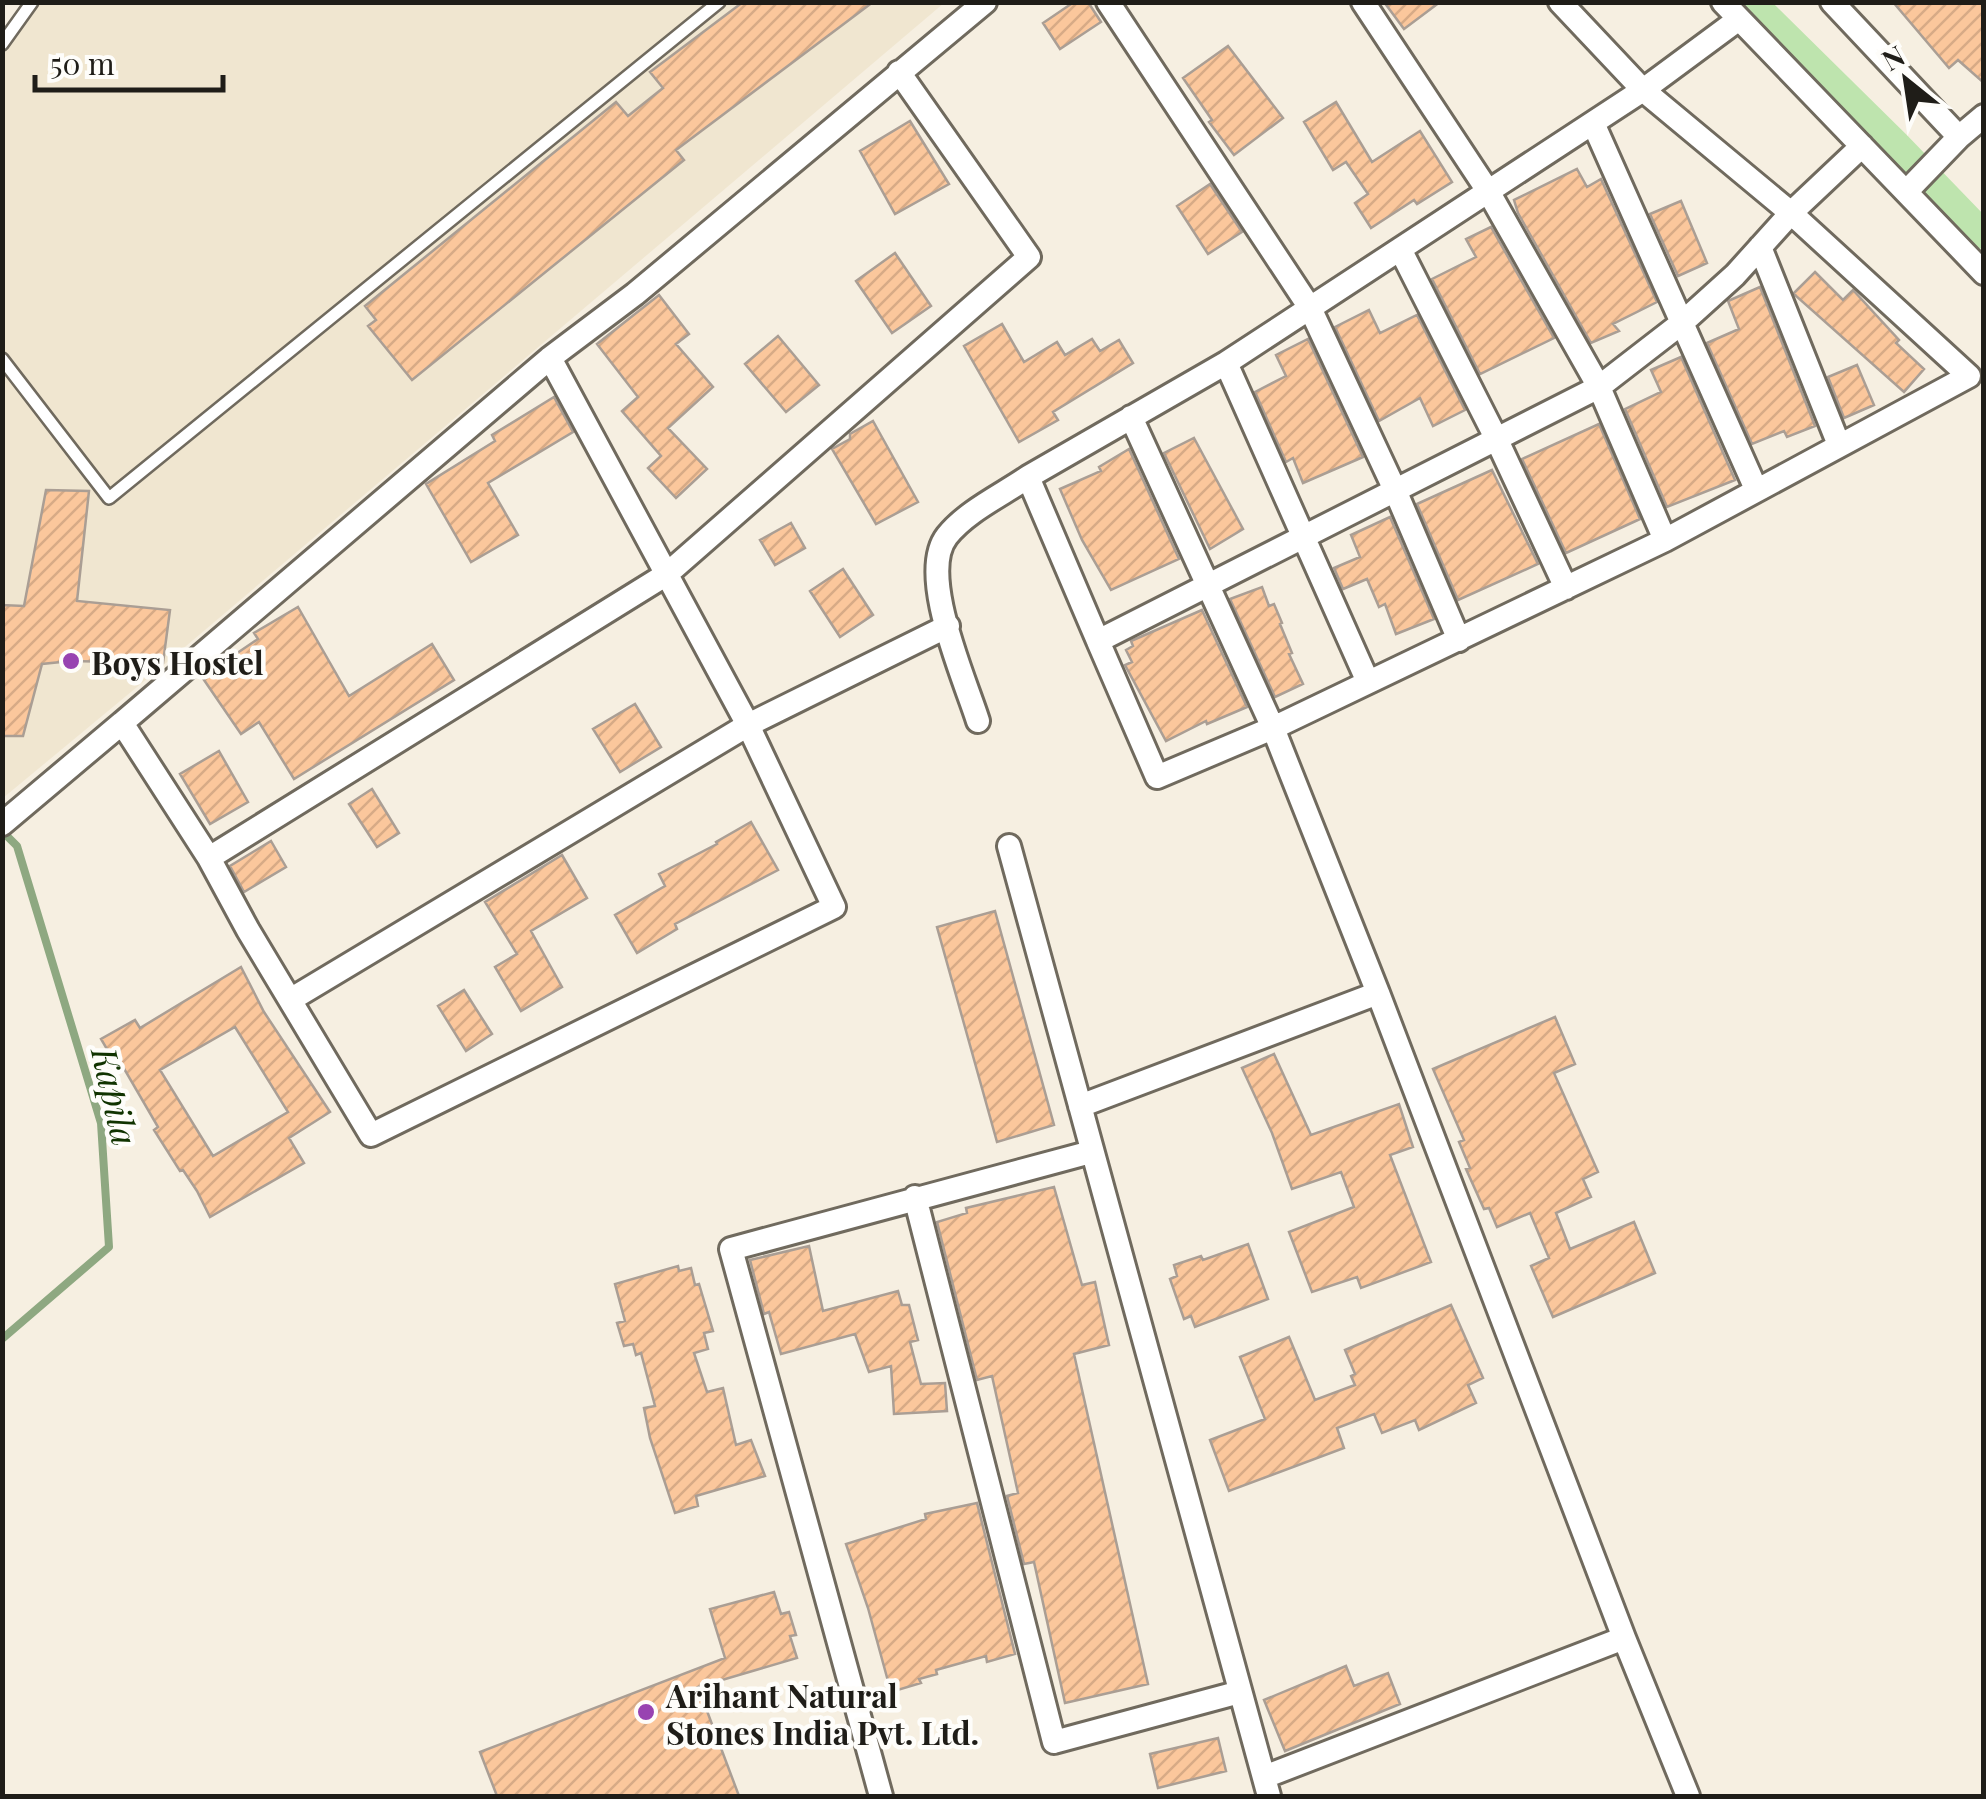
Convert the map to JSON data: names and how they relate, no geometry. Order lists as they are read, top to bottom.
{
  "water": ["Kapila"],
  "places": ["Boys Hostel", "Arihant Natural Stones India Pvt. Ltd."],
  "scale_bar": "50 m",
  "north": "top left"
}
